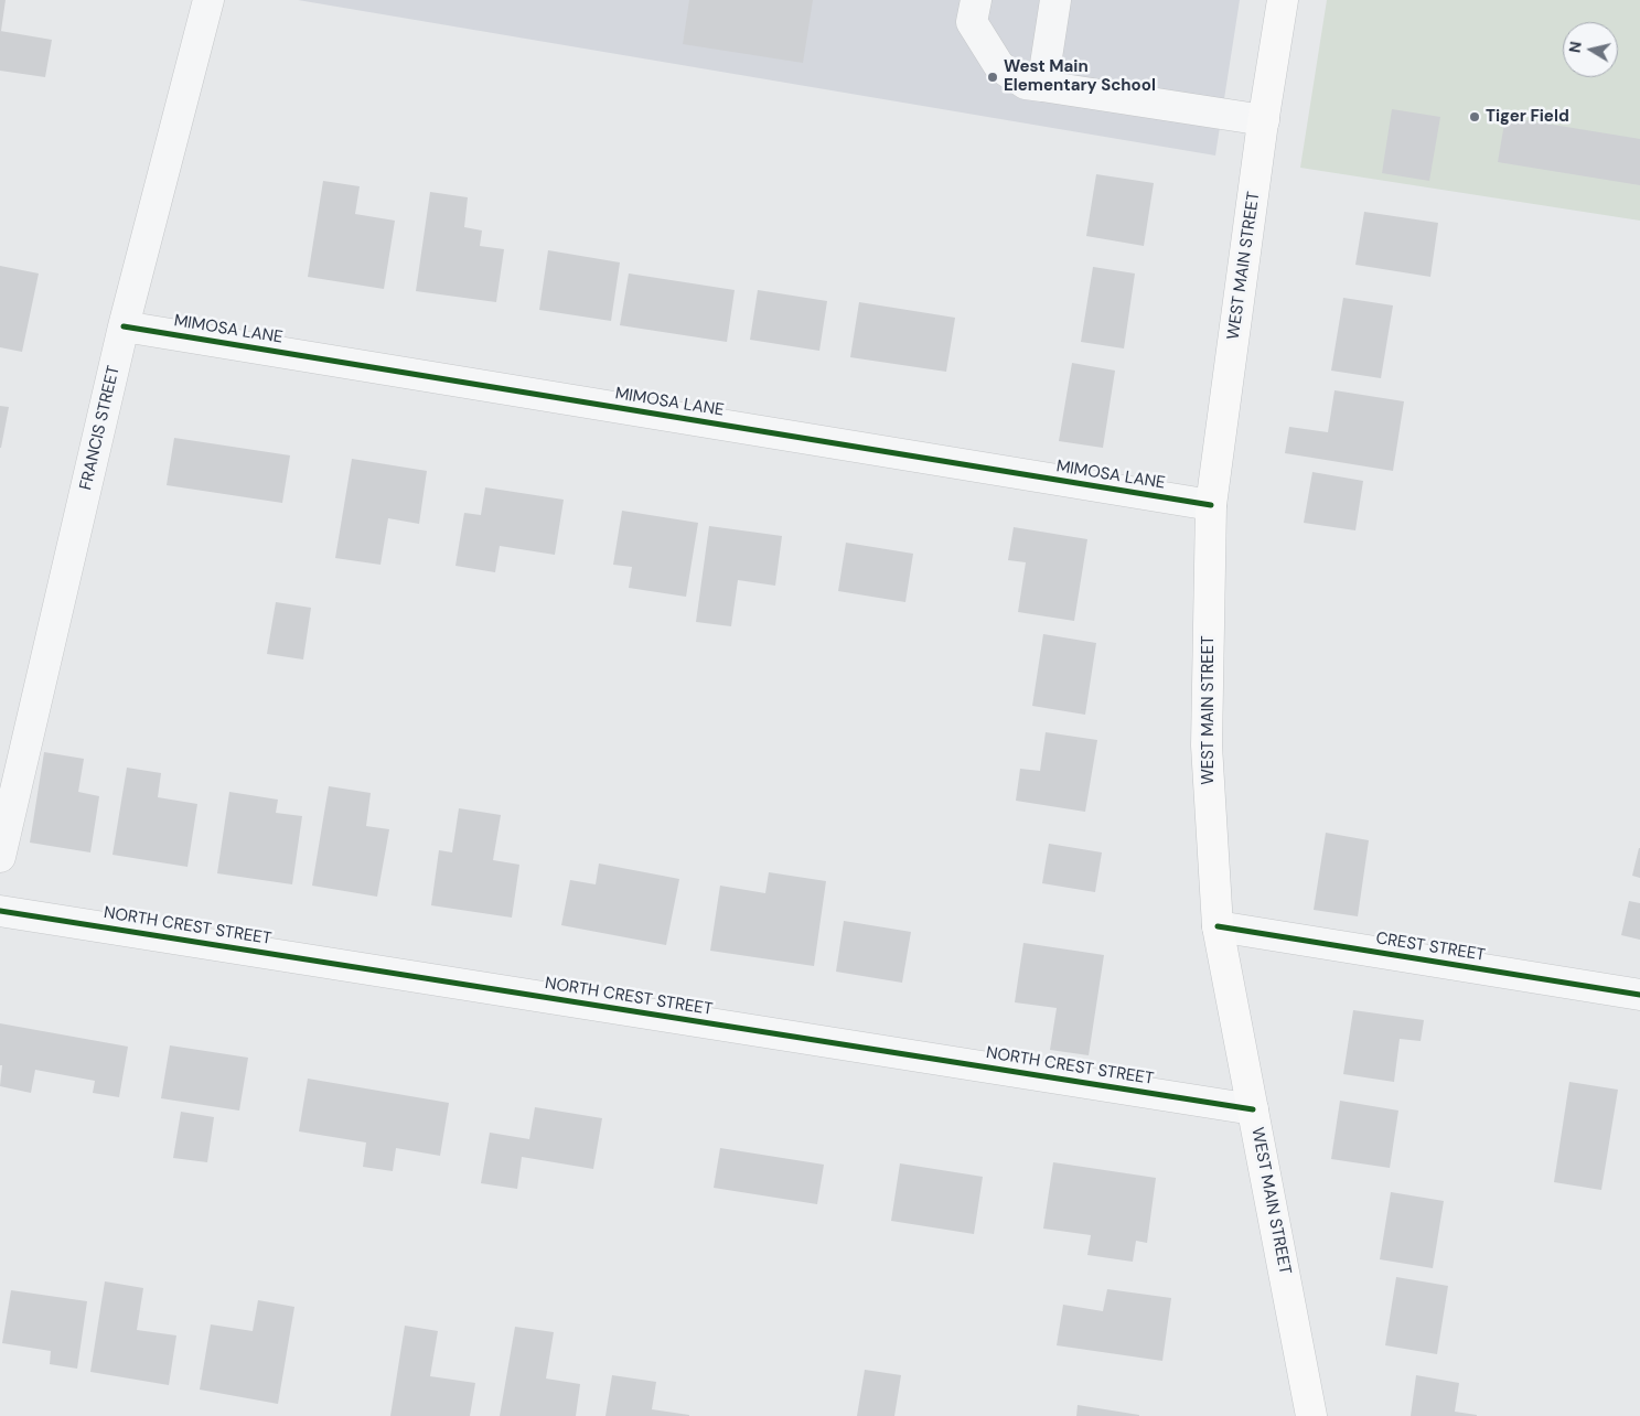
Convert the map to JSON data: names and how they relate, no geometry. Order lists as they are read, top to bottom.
{
  "streets": {
    "main road": ["WEST MAIN STREET"],
    "street": [
      "MIMOSA LANE",
      "FRANCIS STREET",
      "NORTH CREST STREET",
      "CREST STREET"
    ]
  },
  "crossings": [
    ["WEST MAIN STREET", "MIMOSA LANE"],
    ["WEST MAIN STREET", "NORTH CREST STREET"],
    ["WEST MAIN STREET", "CREST STREET"],
    ["MIMOSA LANE", "FRANCIS STREET"]
  ],
  "places": ["West Main Elementary School", "Tiger Field"],
  "north": "left"
}
